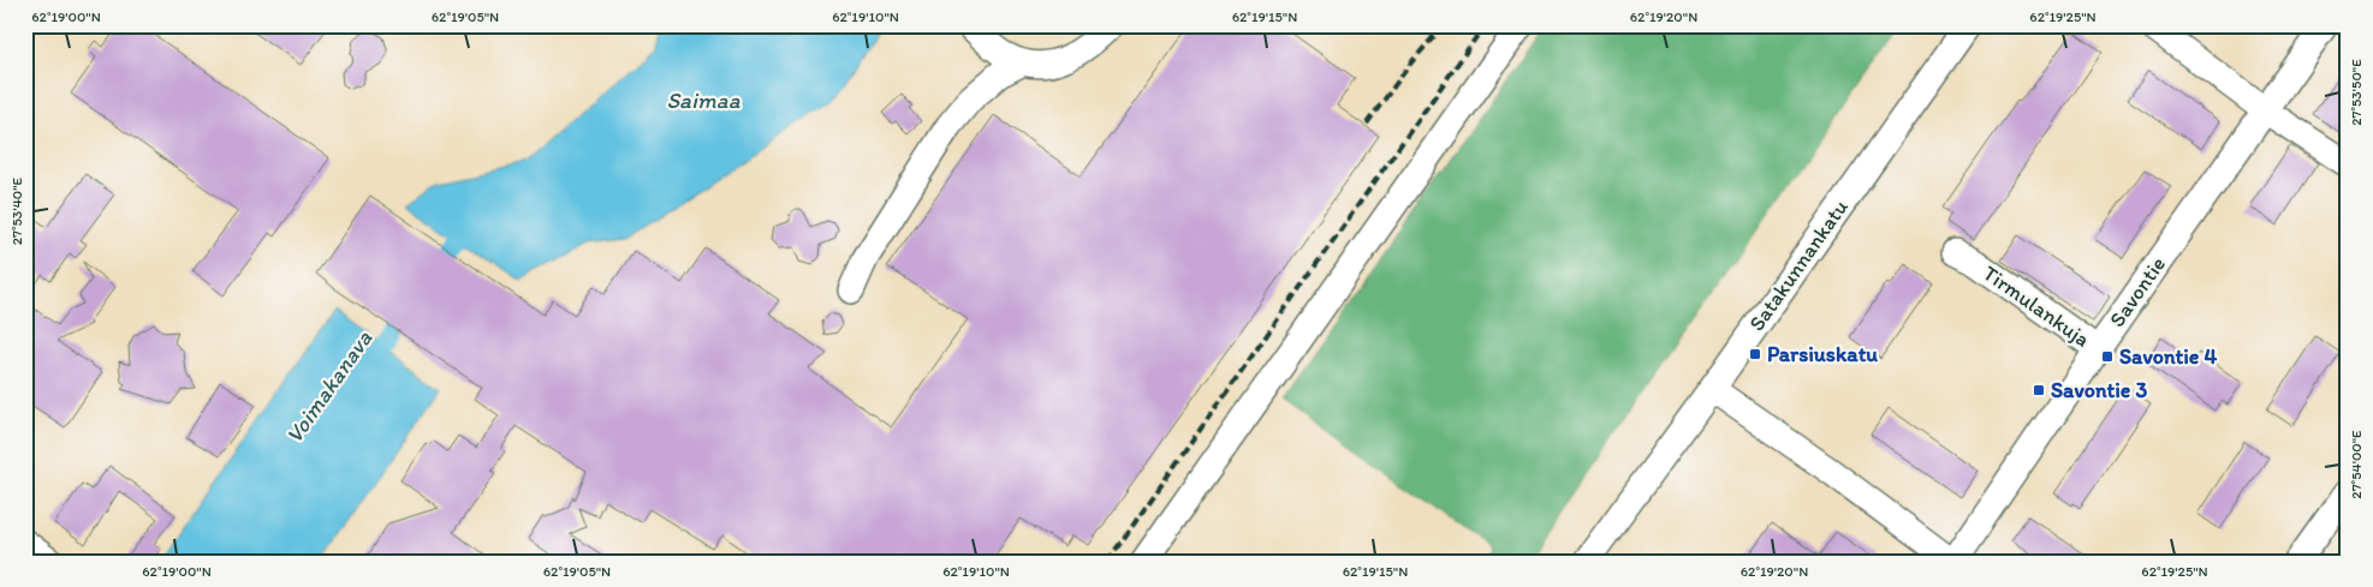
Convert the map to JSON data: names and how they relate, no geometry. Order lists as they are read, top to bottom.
{
  "streets": {
    "street": ["Satakunnankatu", "Savontie", "Tirmulankuja"]
  },
  "crossings": [
    ["Savontie", "Tirmulankuja"]
  ],
  "water": ["Saimaa", "Voimakanava"],
  "places": {
    "transit": ["Parsiuskatu", "Savontie 4", "Savontie 3"]
  },
  "coordinates": [
    "62°19'00\"N",
    "62°19'05\"N",
    "62°19'10\"N",
    "62°19'15\"N",
    "62°19'20\"N",
    "62°19'25\"N",
    "27°53'50\"E",
    "27°53'40\"E",
    "27°54'00\"E"
  ]
}
